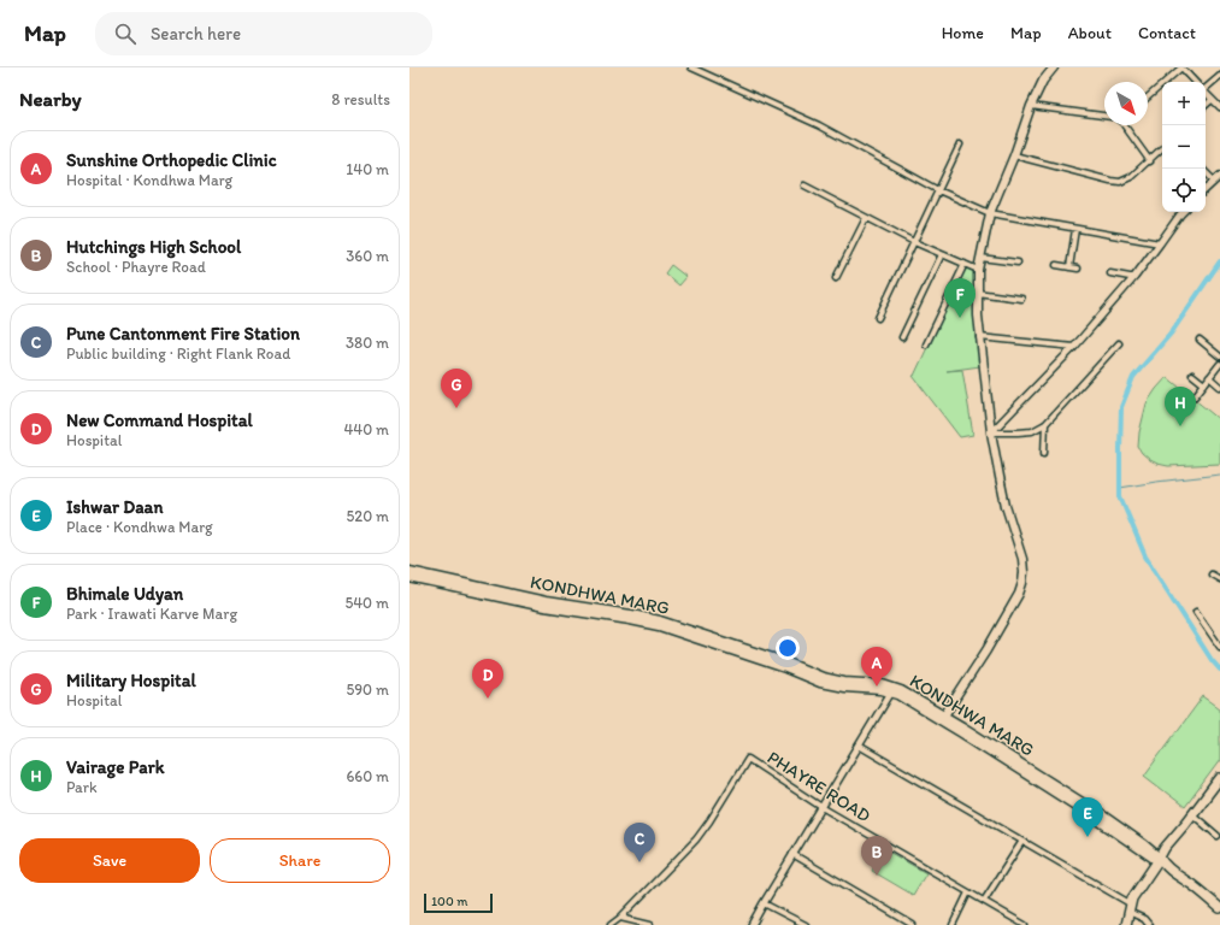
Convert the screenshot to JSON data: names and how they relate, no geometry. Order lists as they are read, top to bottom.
{
  "streets": {
    "main road": ["KONDHWA MARG"],
    "street": ["PHAYRE ROAD"]
  },
  "scale_bar": "100 m",
  "north": "bottom right",
  "page": {
    "header": "Map",
    "search": "Search here",
    "nav": [
      "Home",
      "Map",
      "About",
      "Contact"
    ],
    "heading": ["Nearby", "8 results"],
    "map_buttons": ["+", "−"],
    "list": [
      {
        "mark": "A",
        "name": "Sunshine Orthopedic Clinic",
        "note": "Hospital · Kondhwa Marg",
        "value": "140 m"
      },
      {
        "mark": "B",
        "name": "Hutchings High School",
        "note": "School · Phayre Road",
        "value": "360 m"
      },
      {
        "mark": "C",
        "name": "Pune Cantonment Fire Station",
        "note": "Public building · Right Flank Road",
        "value": "380 m"
      },
      {
        "mark": "D",
        "name": "New Command Hospital",
        "note": "Hospital",
        "value": "440 m"
      },
      {
        "mark": "E",
        "name": "Ishwar Daan",
        "note": "Place · Kondhwa Marg",
        "value": "520 m"
      },
      {
        "mark": "F",
        "name": "Bhimale Udyan",
        "note": "Park · Irawati Karve Marg",
        "value": "540 m"
      },
      {
        "mark": "G",
        "name": "Military Hospital",
        "note": "Hospital",
        "value": "590 m"
      },
      {
        "mark": "H",
        "name": "Vairage Park",
        "note": "Park",
        "value": "660 m"
      }
    ],
    "pins": [
      "F",
      "G",
      "H",
      "A",
      "D",
      "E",
      "C",
      "B"
    ],
    "buttons": ["Save", "Share"],
    "scale": "100 m"
  }
}
